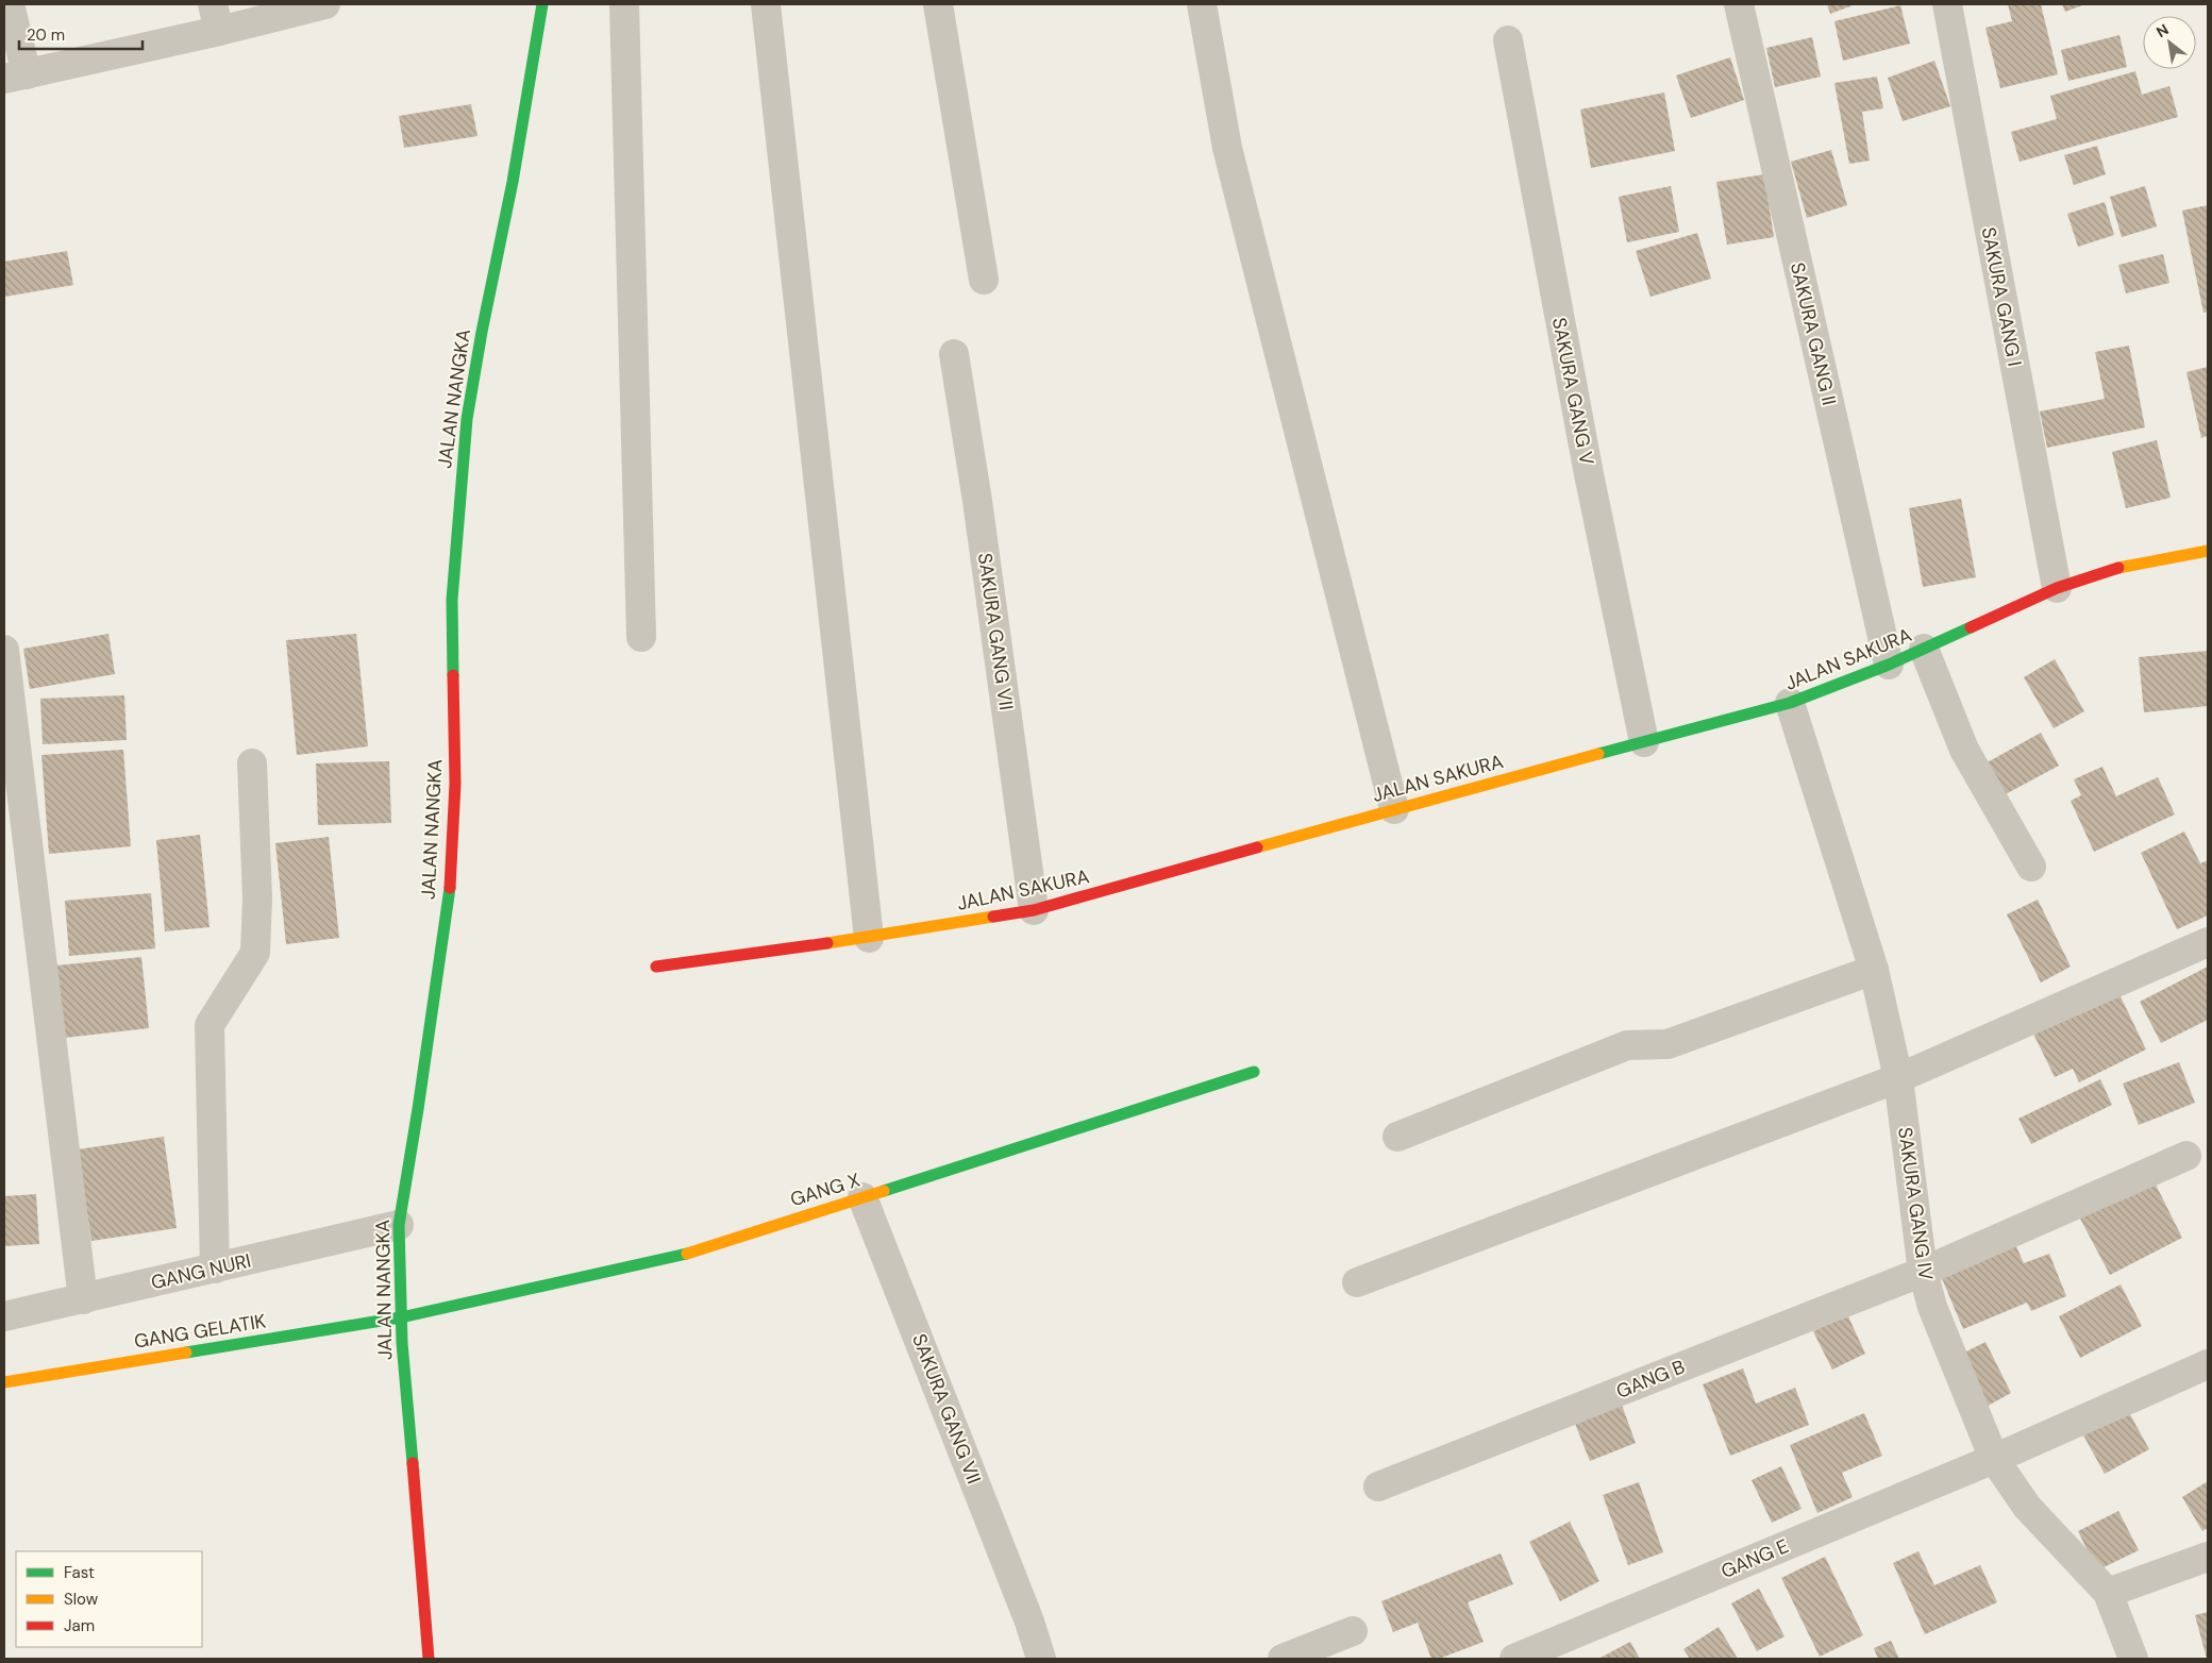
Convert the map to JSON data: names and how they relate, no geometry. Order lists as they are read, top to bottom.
{
  "streets": {
    "street": [
      "SAKURA GANG I",
      "SAKURA GANG II",
      "SAKURA GANG V",
      "JALAN NANGKA",
      "SAKURA GANG VII",
      "JALAN SAKURA",
      "GANG X",
      "SAKURA GANG IV",
      "GANG NURI",
      "GANG GELATIK",
      "GANG B",
      "GANG E"
    ]
  },
  "crossings": [
    ["SAKURA GANG I", "JALAN SAKURA"],
    ["SAKURA GANG II", "JALAN SAKURA"],
    ["SAKURA GANG V", "JALAN SAKURA"],
    ["JALAN NANGKA", "GANG X"],
    ["JALAN NANGKA", "GANG NURI"],
    ["JALAN NANGKA", "GANG GELATIK"],
    ["SAKURA GANG VII", "JALAN SAKURA"],
    ["SAKURA GANG VII", "GANG X"],
    ["JALAN SAKURA", "SAKURA GANG IV"],
    ["GANG X", "GANG GELATIK"],
    ["SAKURA GANG IV", "GANG B"],
    ["SAKURA GANG IV", "GANG E"]
  ],
  "legend": ["Fast", "Slow", "Jam"],
  "scale_bar": "20 m",
  "north": "top left"
}
